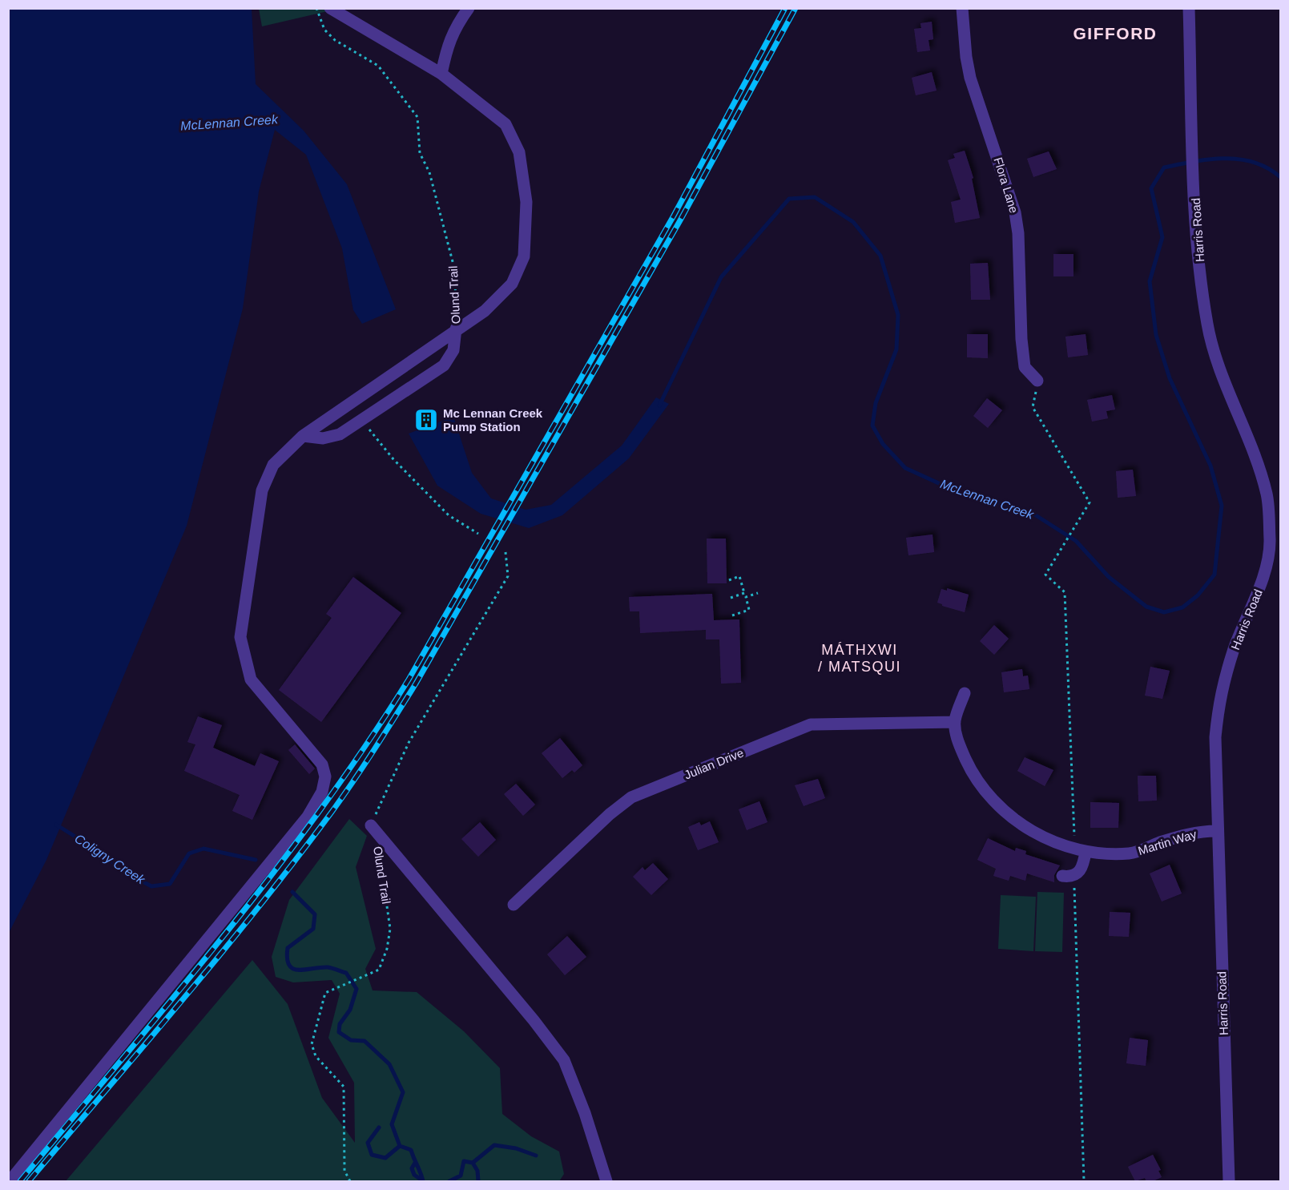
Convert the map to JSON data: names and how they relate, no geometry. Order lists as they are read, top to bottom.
{
  "streets": {
    "street": [
      "Flora Lane",
      "Harris Road",
      "Olund Trail",
      "Julian Drive",
      "Martin Way"
    ]
  },
  "crossings": [
    ["Harris Road", "Martin Way"],
    ["Julian Drive", "Martin Way"]
  ],
  "districts": ["GIFFORD", "MÁTHXWI / MATSQUI"],
  "water": ["McLennan Creek", "Coligny Creek"],
  "places": {
    "building": ["Mc Lennan Creek Pump Station"]
  }
}
